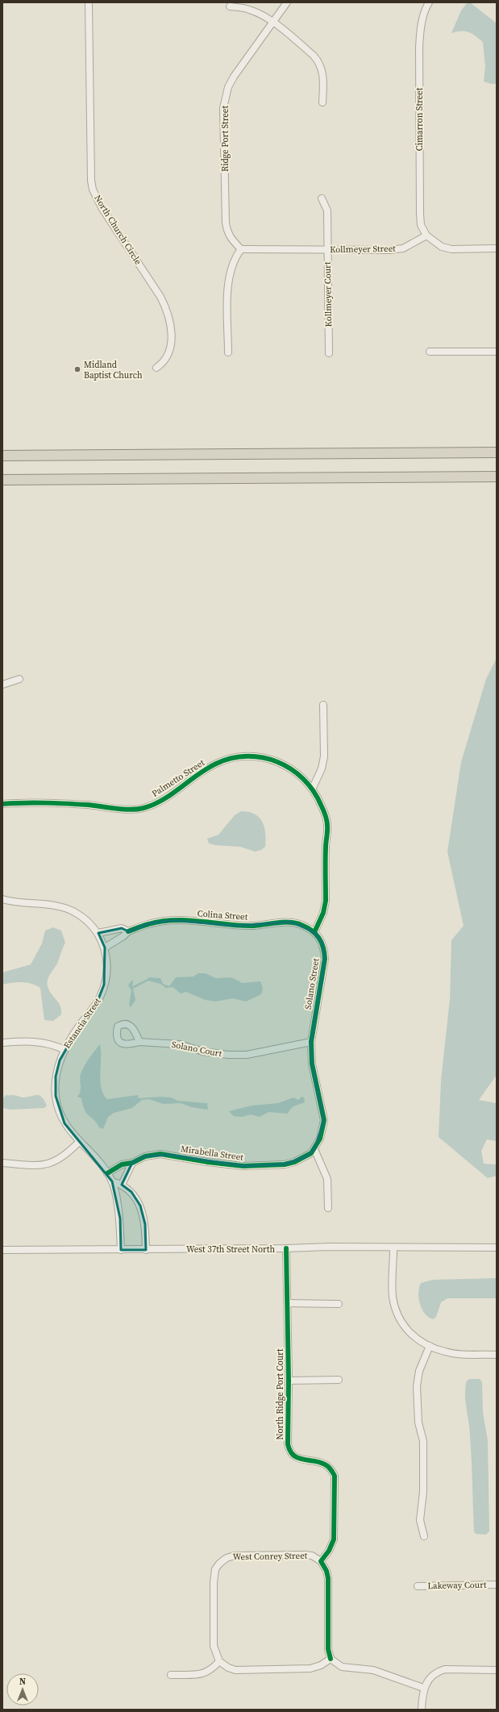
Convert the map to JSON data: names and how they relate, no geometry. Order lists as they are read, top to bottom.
{
  "streets": {
    "street": [
      "Cimarron Street",
      "Ridge Port Street",
      "North Church Circle",
      "Kollmeyer Street",
      "Kollmeyer Court",
      "Palmetto Street",
      "Colina Street",
      "Solano Street",
      "Estancia Street",
      "Solano Court",
      "Mirabella Street",
      "West 37th Street North",
      "North Ridge Port Court",
      "West Conrey Street",
      "Lakeway Court"
    ]
  },
  "crossings": [
    ["Cimarron Street", "Kollmeyer Street"],
    ["Ridge Port Street", "Kollmeyer Street"],
    ["Kollmeyer Street", "Kollmeyer Court"],
    ["Colina Street", "Solano Street"],
    ["Colina Street", "Estancia Street"],
    ["Solano Street", "Solano Court"],
    ["Solano Street", "Mirabella Street"],
    ["Estancia Street", "Mirabella Street"],
    ["Estancia Street", "West 37th Street North"],
    ["West 37th Street North", "North Ridge Port Court"],
    ["North Ridge Port Court", "West Conrey Street"]
  ],
  "places": ["Midland Baptist Church"],
  "north": "top"
}
